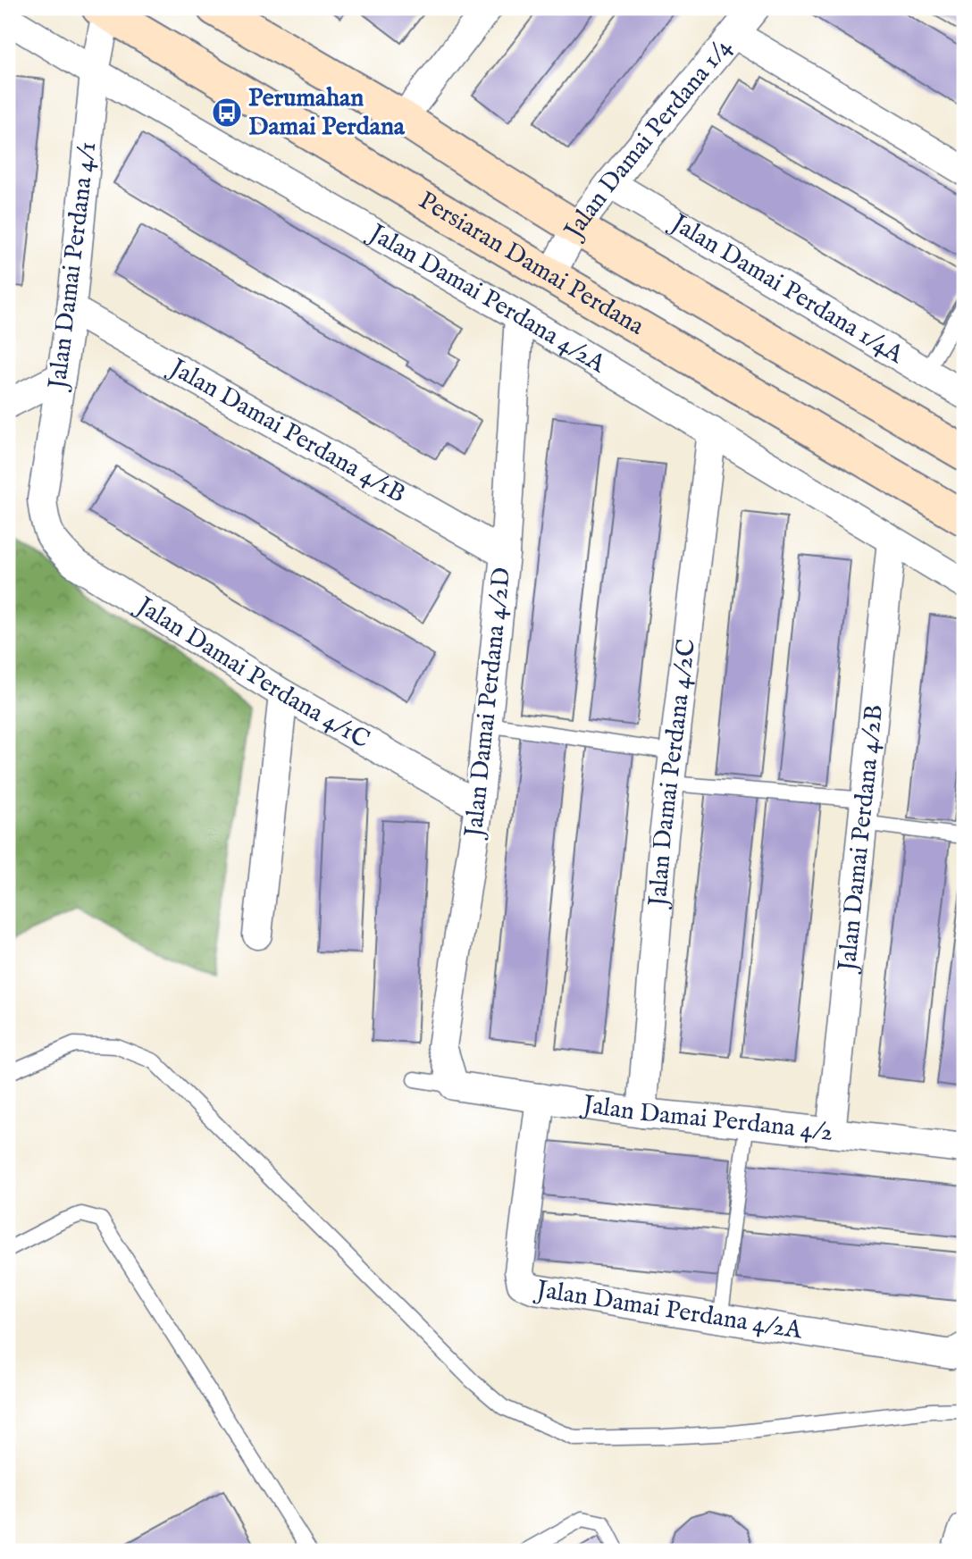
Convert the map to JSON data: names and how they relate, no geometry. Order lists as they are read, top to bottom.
{
  "streets": {
    "main road": ["Persiaran Damai Perdana"],
    "street": [
      "Jalan Damai Perdana 1/4",
      "Jalan Damai Perdana 4/1",
      "Jalan Damai Perdana 1/4A",
      "Jalan Damai Perdana 4/2A",
      "Jalan Damai Perdana 4/1B",
      "Jalan Damai Perdana 4/1C",
      "Jalan Damai Perdana 4/2D",
      "Jalan Damai Perdana 4/2C",
      "Jalan Damai Perdana 4/2B",
      "Jalan Damai Perdana 4/2"
    ]
  },
  "crossings": [
    ["Jalan Damai Perdana 1/4", "Persiaran Damai Perdana"],
    ["Jalan Damai Perdana 1/4", "Jalan Damai Perdana 1/4A"],
    ["Persiaran Damai Perdana", "Jalan Damai Perdana 4/1"],
    ["Jalan Damai Perdana 4/1", "Jalan Damai Perdana 4/2A"],
    ["Jalan Damai Perdana 4/1", "Jalan Damai Perdana 4/1B"],
    ["Jalan Damai Perdana 4/1", "Jalan Damai Perdana 4/1C"],
    ["Jalan Damai Perdana 4/2A", "Jalan Damai Perdana 4/2D"],
    ["Jalan Damai Perdana 4/2A", "Jalan Damai Perdana 4/2C"],
    ["Jalan Damai Perdana 4/2A", "Jalan Damai Perdana 4/2B"],
    ["Jalan Damai Perdana 4/2A", "Jalan Damai Perdana 4/2"],
    ["Jalan Damai Perdana 4/1B", "Jalan Damai Perdana 4/2D"],
    ["Jalan Damai Perdana 4/1C", "Jalan Damai Perdana 4/2D"],
    ["Jalan Damai Perdana 4/2D", "Jalan Damai Perdana 4/2"],
    ["Jalan Damai Perdana 4/2C", "Jalan Damai Perdana 4/2"],
    ["Jalan Damai Perdana 4/2B", "Jalan Damai Perdana 4/2"]
  ],
  "places": {
    "bus stop": ["Perumahan Damai Perdana"]
  }
}
